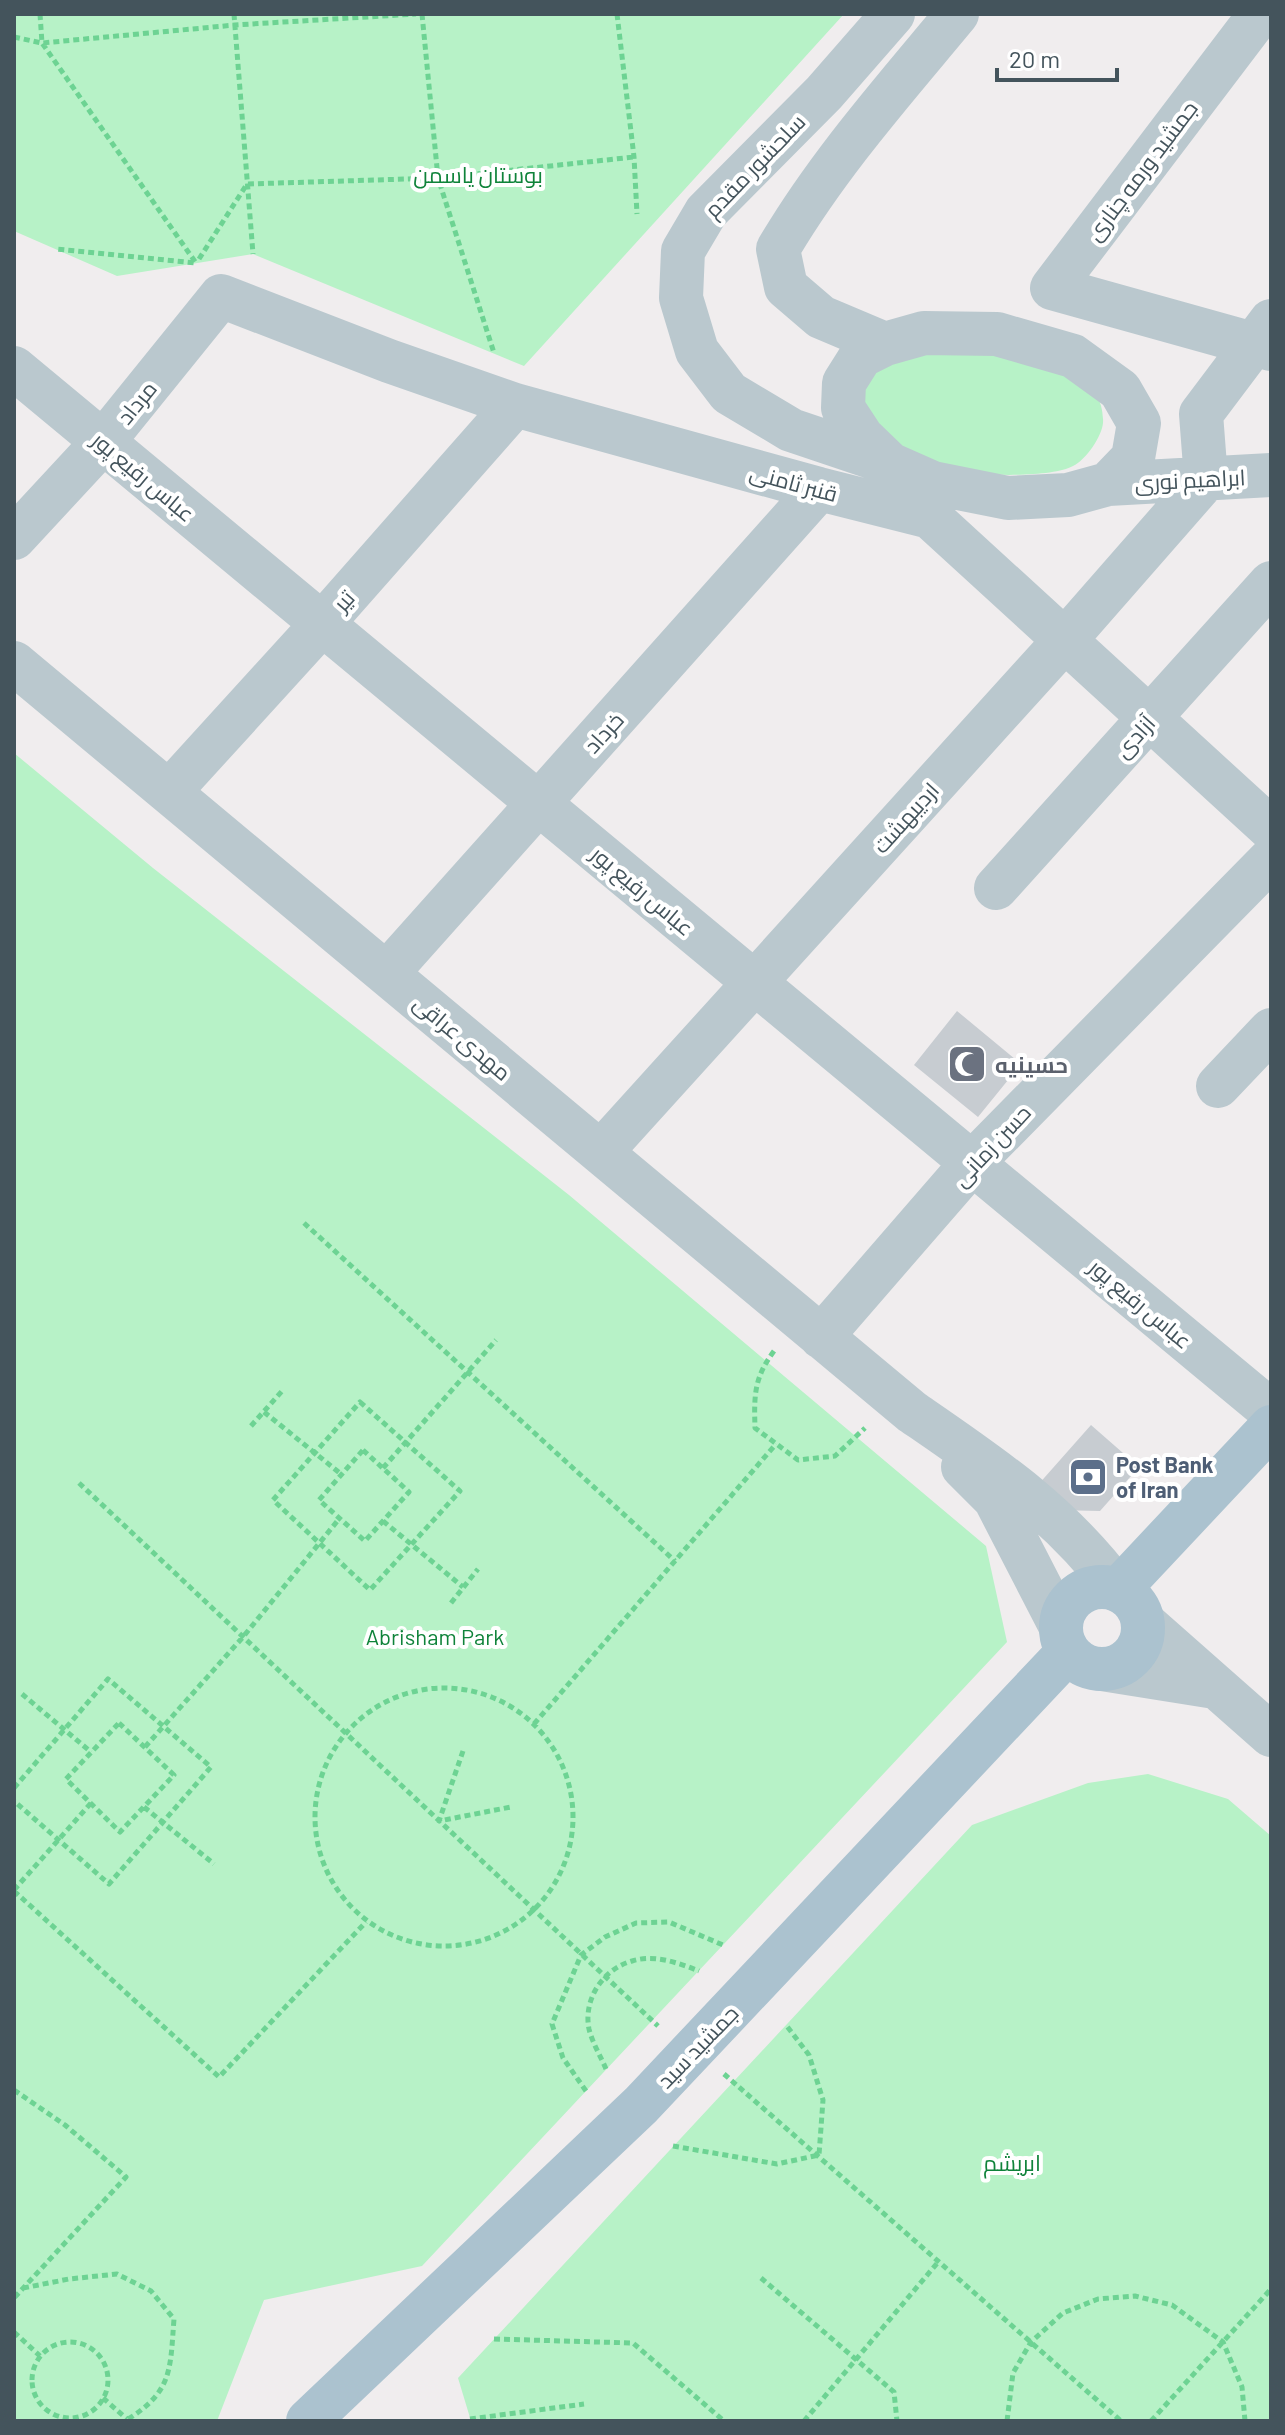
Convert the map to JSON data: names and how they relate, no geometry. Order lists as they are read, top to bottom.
{
  "streets": {
    "main road": ["جمشید سید"],
    "street": [
      "سلحشور مقدم",
      "جمشید ورمه چناری",
      "مرداد",
      "عباس رفیع پور",
      "ابراهیم نوری",
      "قنبر ثامنی",
      "تیر",
      "خرداد",
      "آزادی",
      "اردیبهشت",
      "مهدی عراقی",
      "حسن زمانی"
    ]
  },
  "crossings": [
    ["سلحشور مقدم", "ابراهیم نوری"],
    ["مرداد", "عباس رفیع پور"],
    ["مرداد", "قنبر ثامنی"],
    ["عباس رفیع پور", "تیر"],
    ["عباس رفیع پور", "خرداد"],
    ["عباس رفیع پور", "اردیبهشت"],
    ["عباس رفیع پور", "حسن زمانی"],
    ["ابراهیم نوری", "اردیبهشت"],
    ["قنبر ثامنی", "تیر"],
    ["قنبر ثامنی", "خرداد"],
    ["قنبر ثامنی", "آزادی"],
    ["قنبر ثامنی", "اردیبهشت"],
    ["تیر", "مهدی عراقی"],
    ["خرداد", "مهدی عراقی"],
    ["اردیبهشت", "مهدی عراقی"],
    ["مهدی عراقی", "حسن زمانی"]
  ],
  "parks": ["بوستان یاسمن", "Abrisham Park", "ابریشم"],
  "places": {
    "mosque": ["حسینیه"],
    "bank": ["Post Bank of Iran"]
  },
  "scale_bar": "20 m"
}
